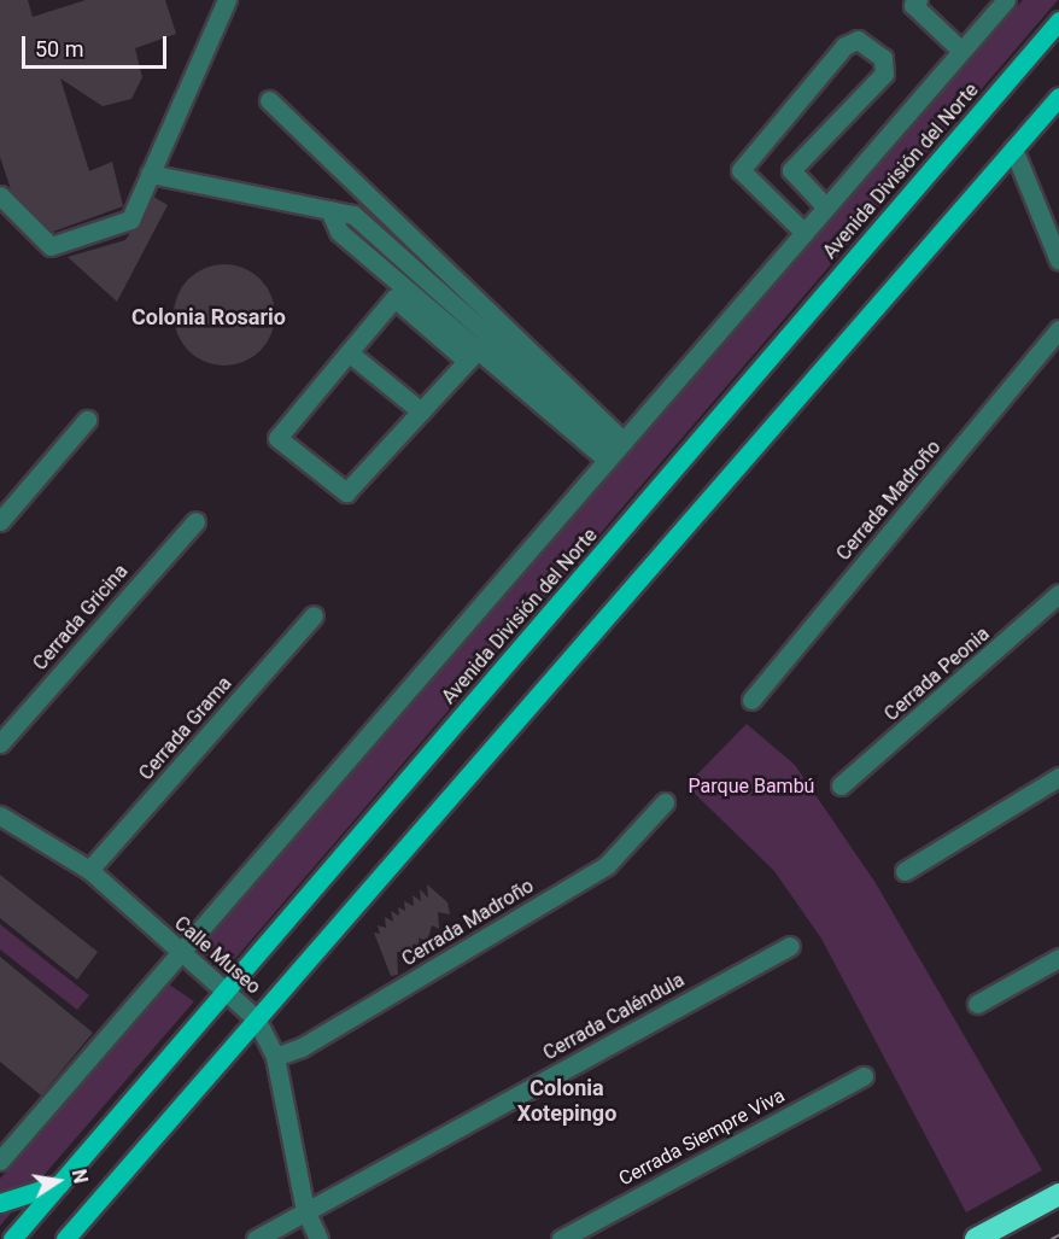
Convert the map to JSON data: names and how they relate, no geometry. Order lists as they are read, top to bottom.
{
  "streets": {
    "main road": ["Avenida División del Norte"],
    "street": [
      "Cerrada Madroño",
      "Cerrada Gricina",
      "Cerrada Peonia",
      "Cerrada Grama",
      "Calle Museo",
      "Cerrada Caléndula",
      "Cerrada Siempre Viva"
    ]
  },
  "crossings": [
    ["Avenida División del Norte", "Calle Museo"],
    ["Cerrada Madroño", "Calle Museo"],
    ["Cerrada Grama", "Calle Museo"],
    ["Calle Museo", "Cerrada Caléndula"]
  ],
  "districts": ["Colonia Rosario", "Colonia Xotepingo"],
  "parks": ["Parque Bambú"],
  "scale_bar": "50 m",
  "north": "right"
}
